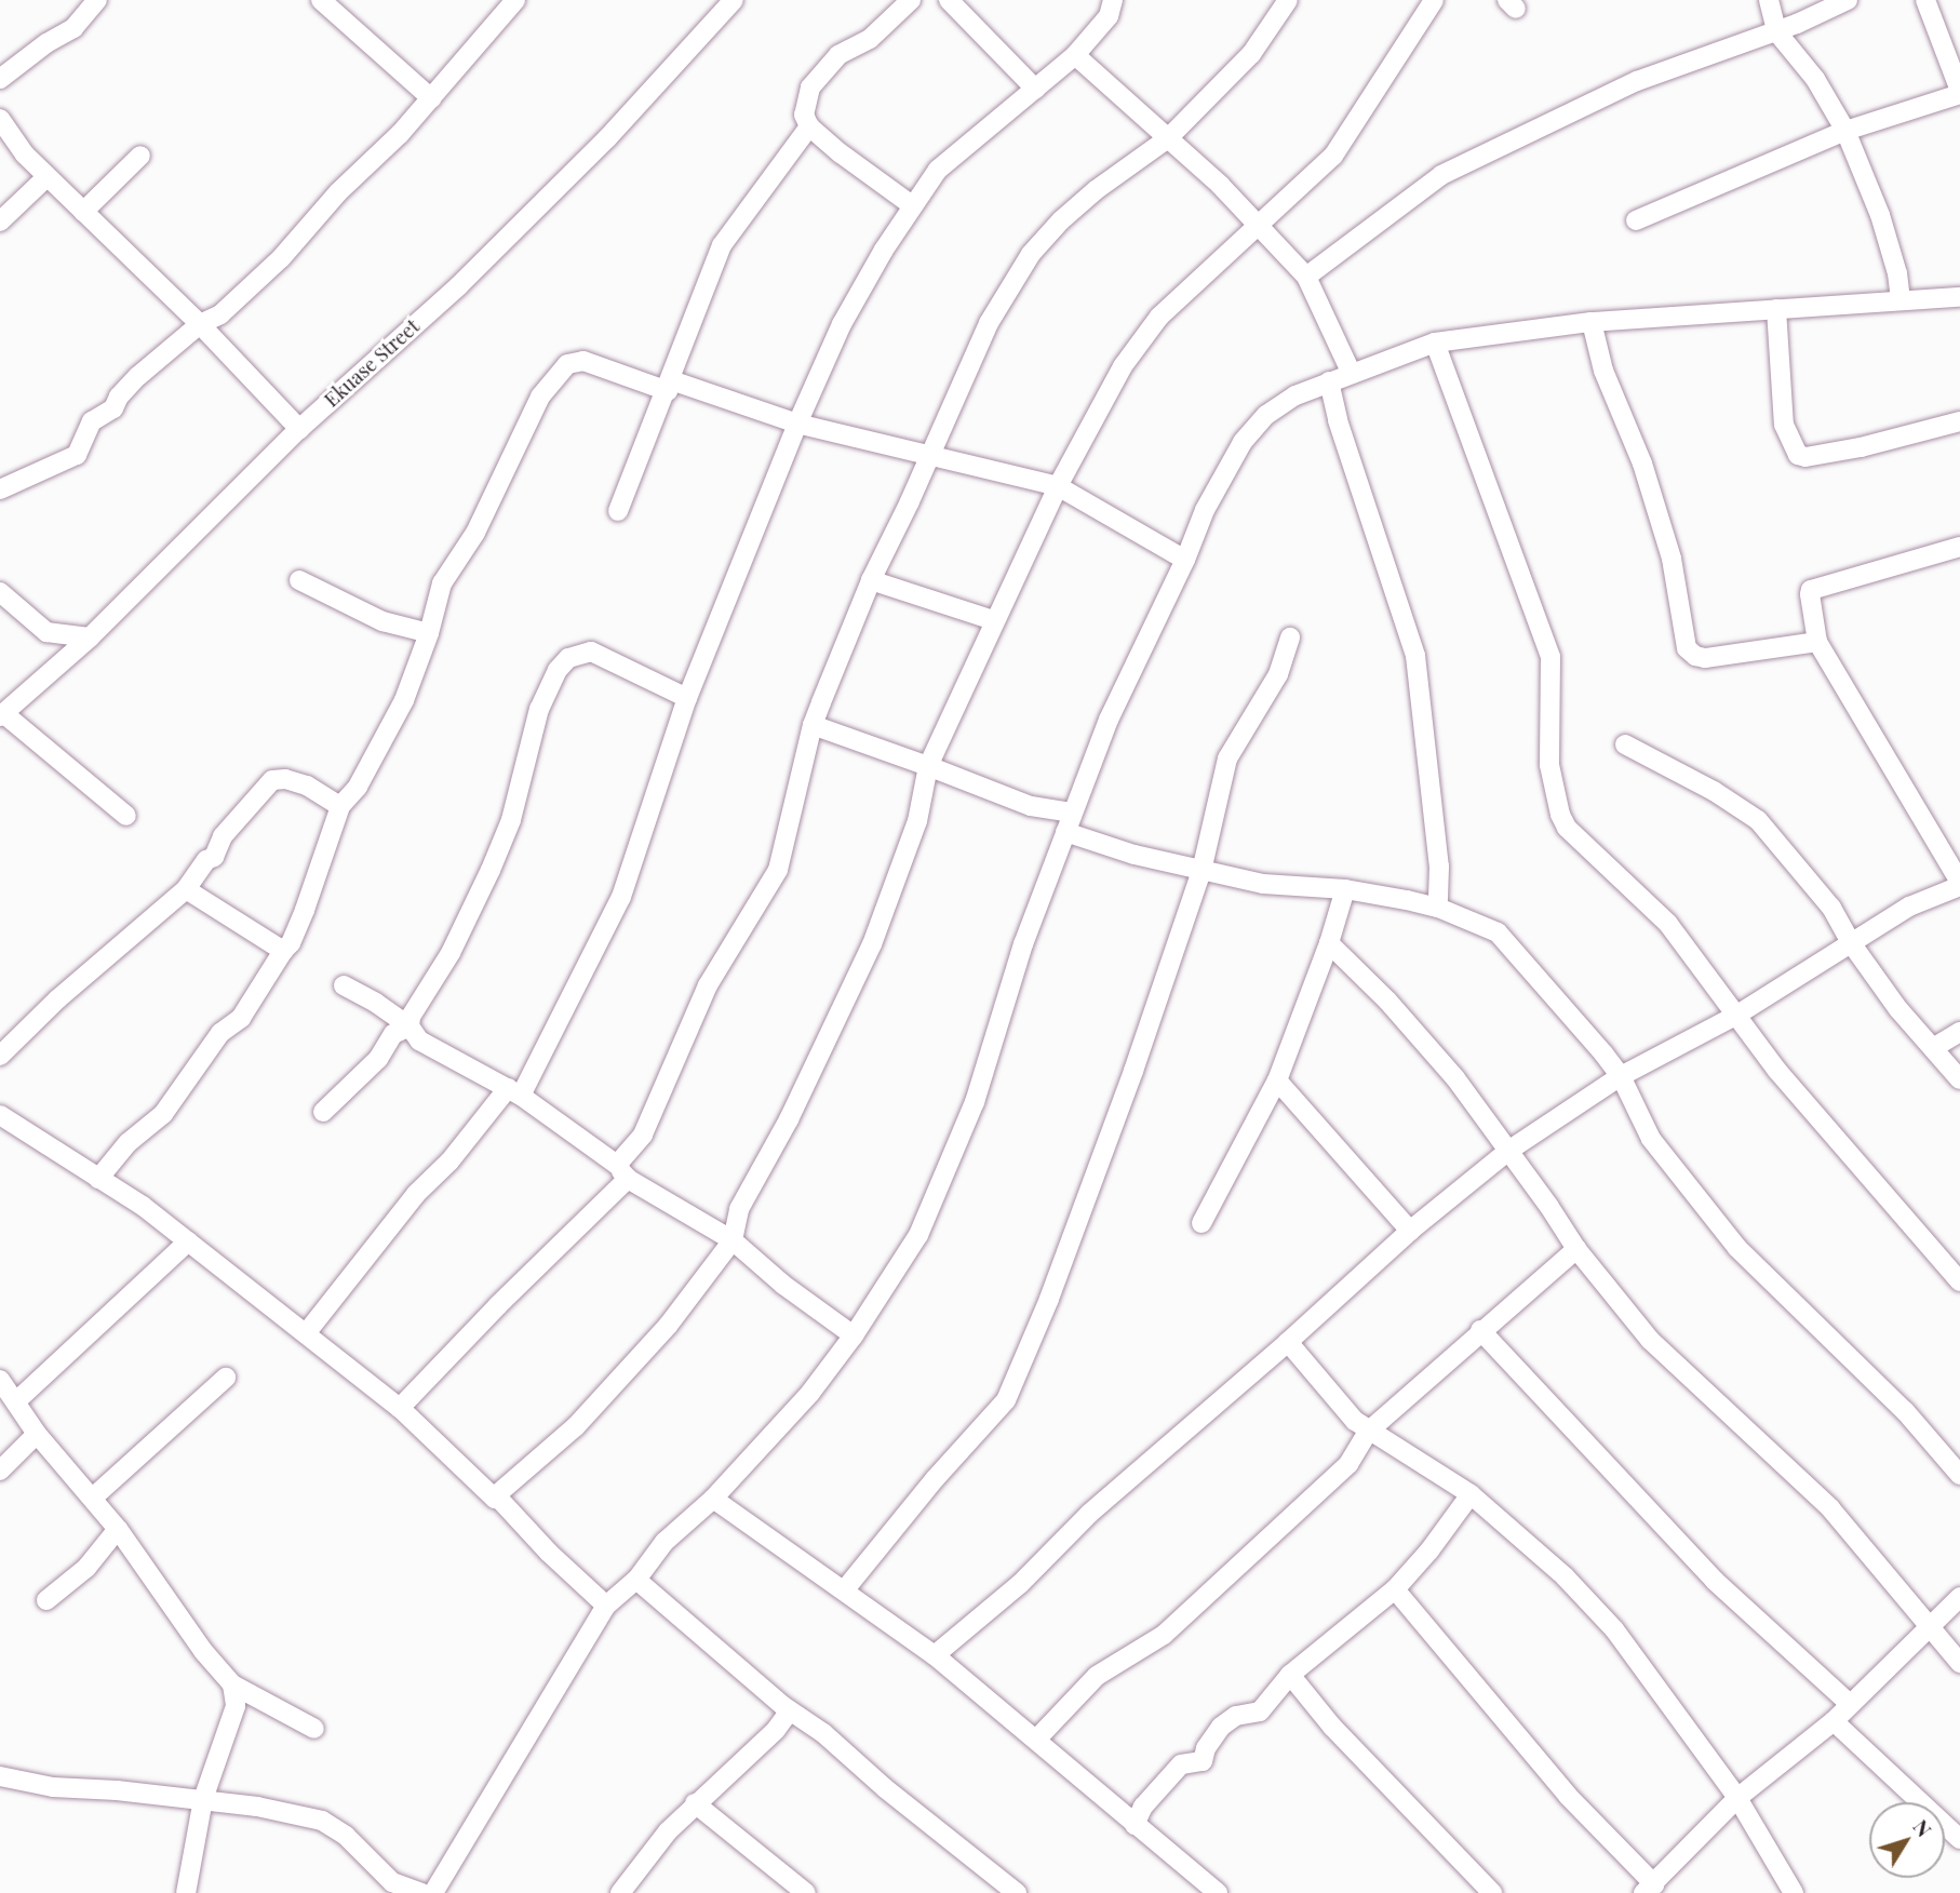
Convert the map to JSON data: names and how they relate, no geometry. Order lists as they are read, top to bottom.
{
  "streets": {
    "street": ["Ekuase Street"]
  },
  "north": "top right"
}
